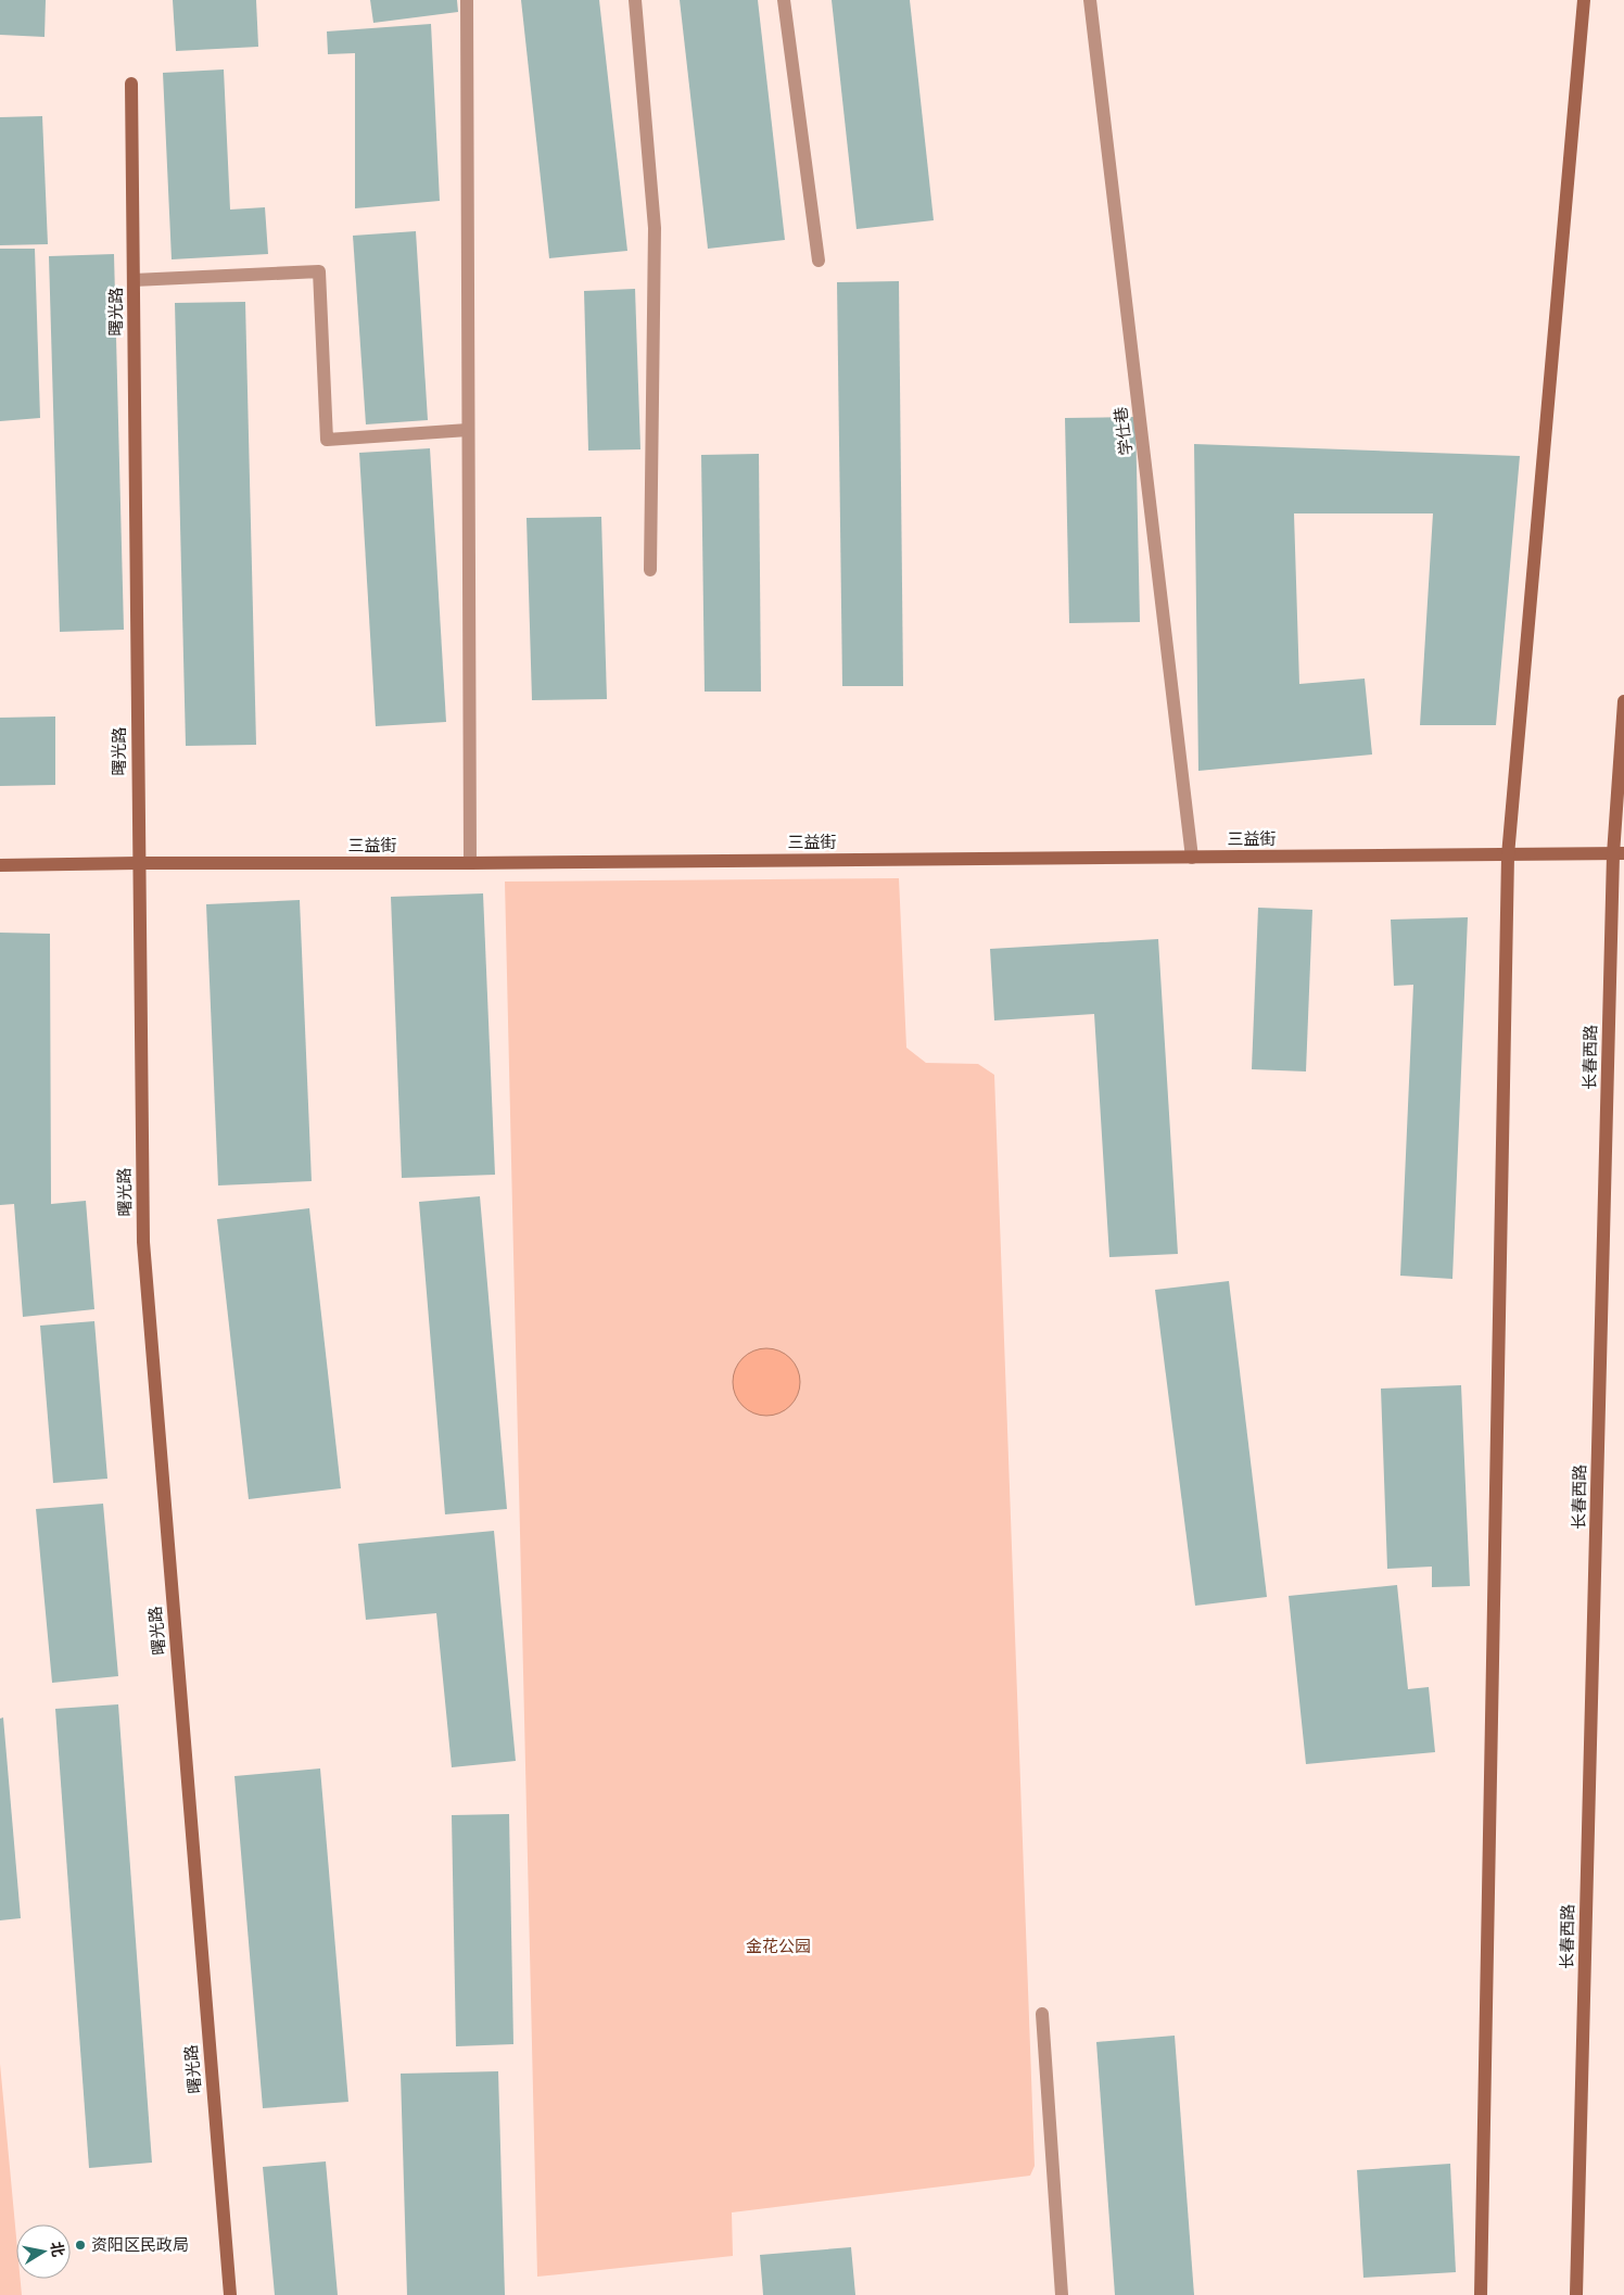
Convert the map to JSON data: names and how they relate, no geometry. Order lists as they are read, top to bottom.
{
  "streets": {
    "main road": ["曙光路", "三益街", "长春西路"],
    "street": ["学仕巷"]
  },
  "crossings": [
    ["曙光路", "三益街"],
    ["学仕巷", "三益街"],
    ["三益街", "长春西路"]
  ],
  "parks": ["金花公园"],
  "places": ["资阳区民政局"],
  "north": "right"
}
